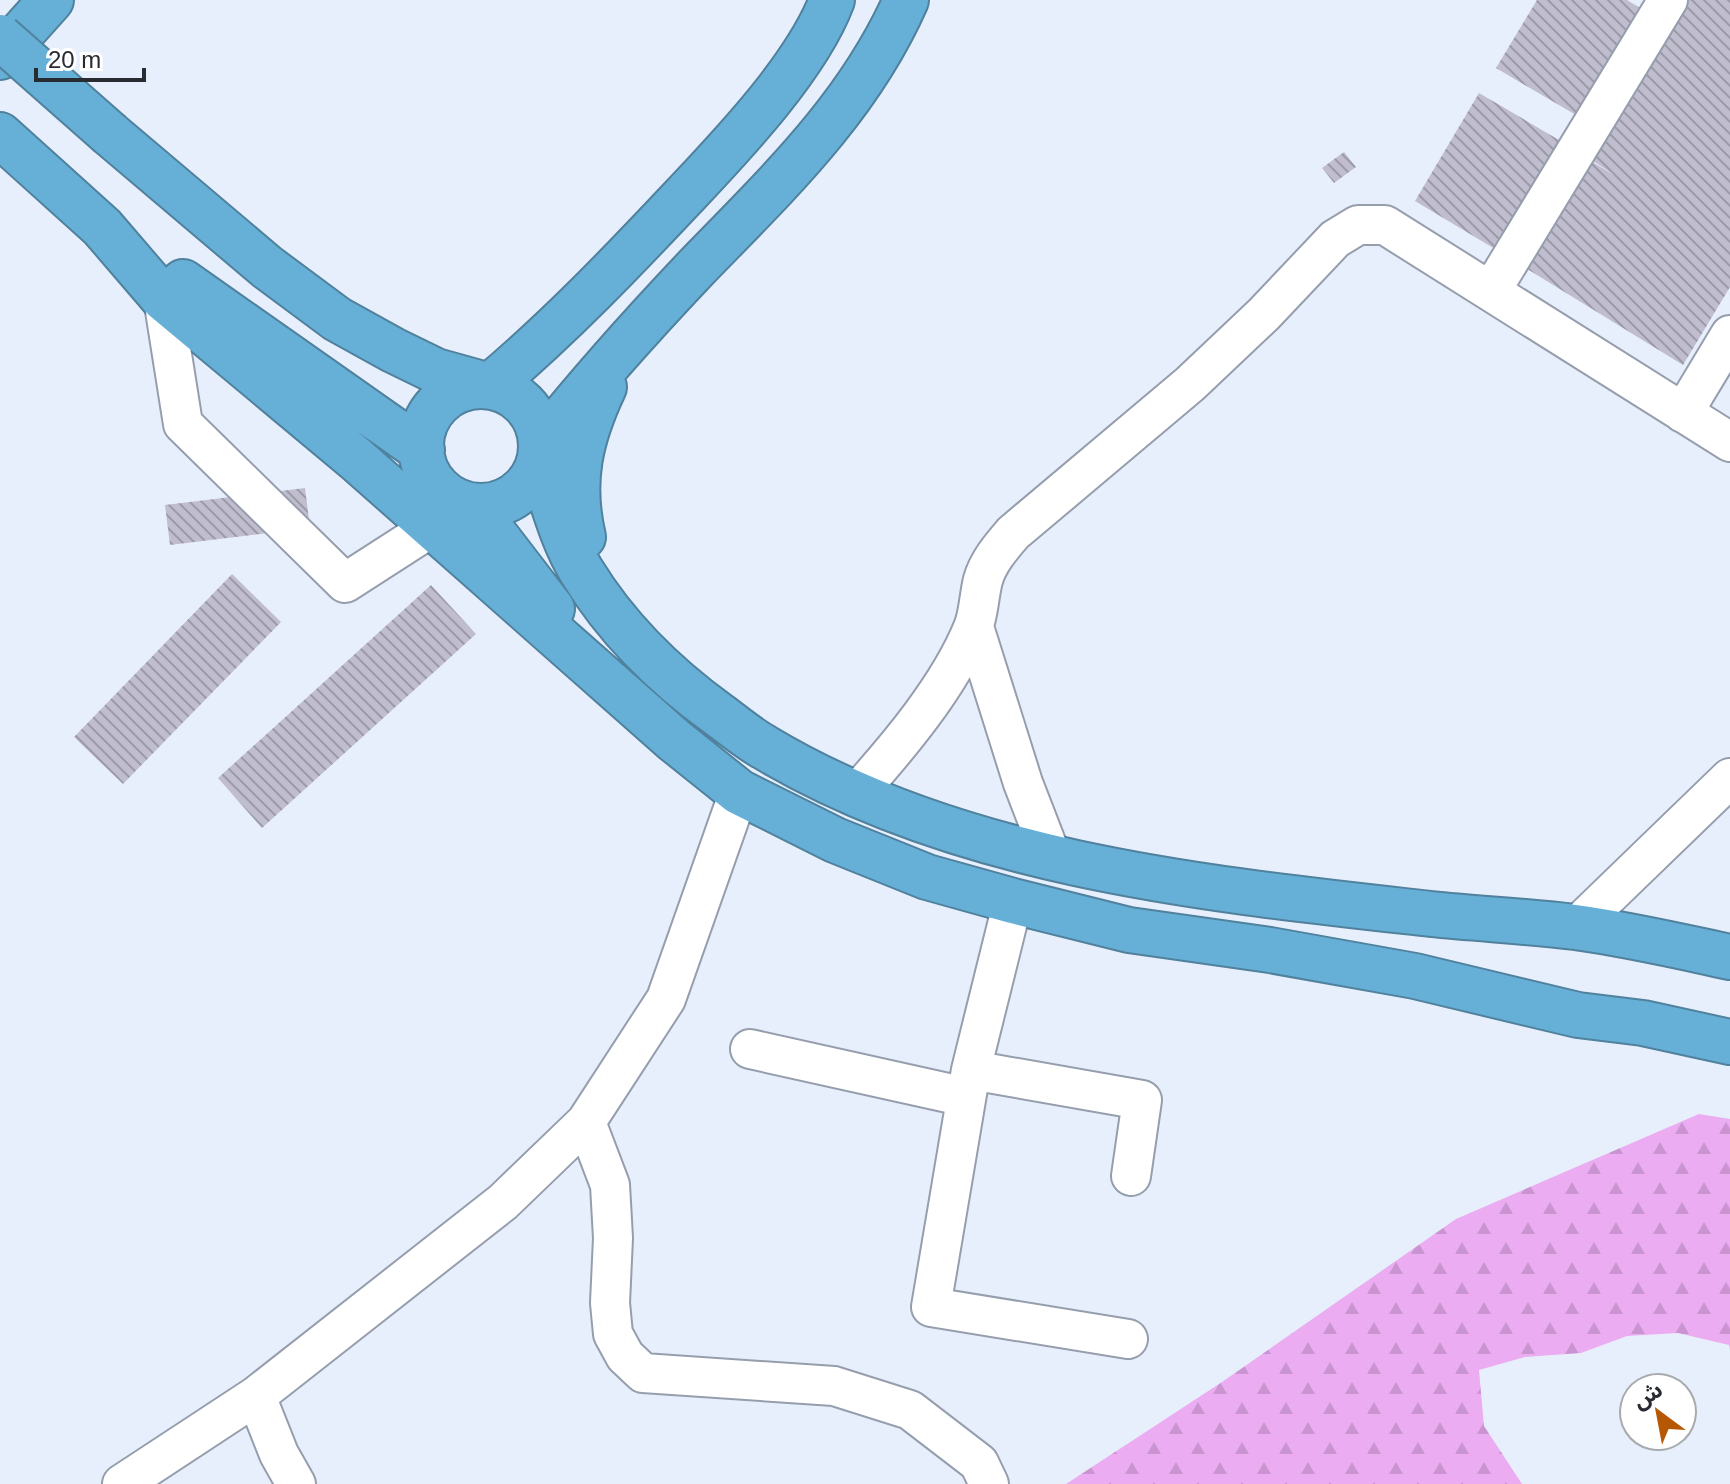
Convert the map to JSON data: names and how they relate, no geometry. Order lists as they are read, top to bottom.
{
  "scale_bar": "20 m",
  "north": "top left"
}
